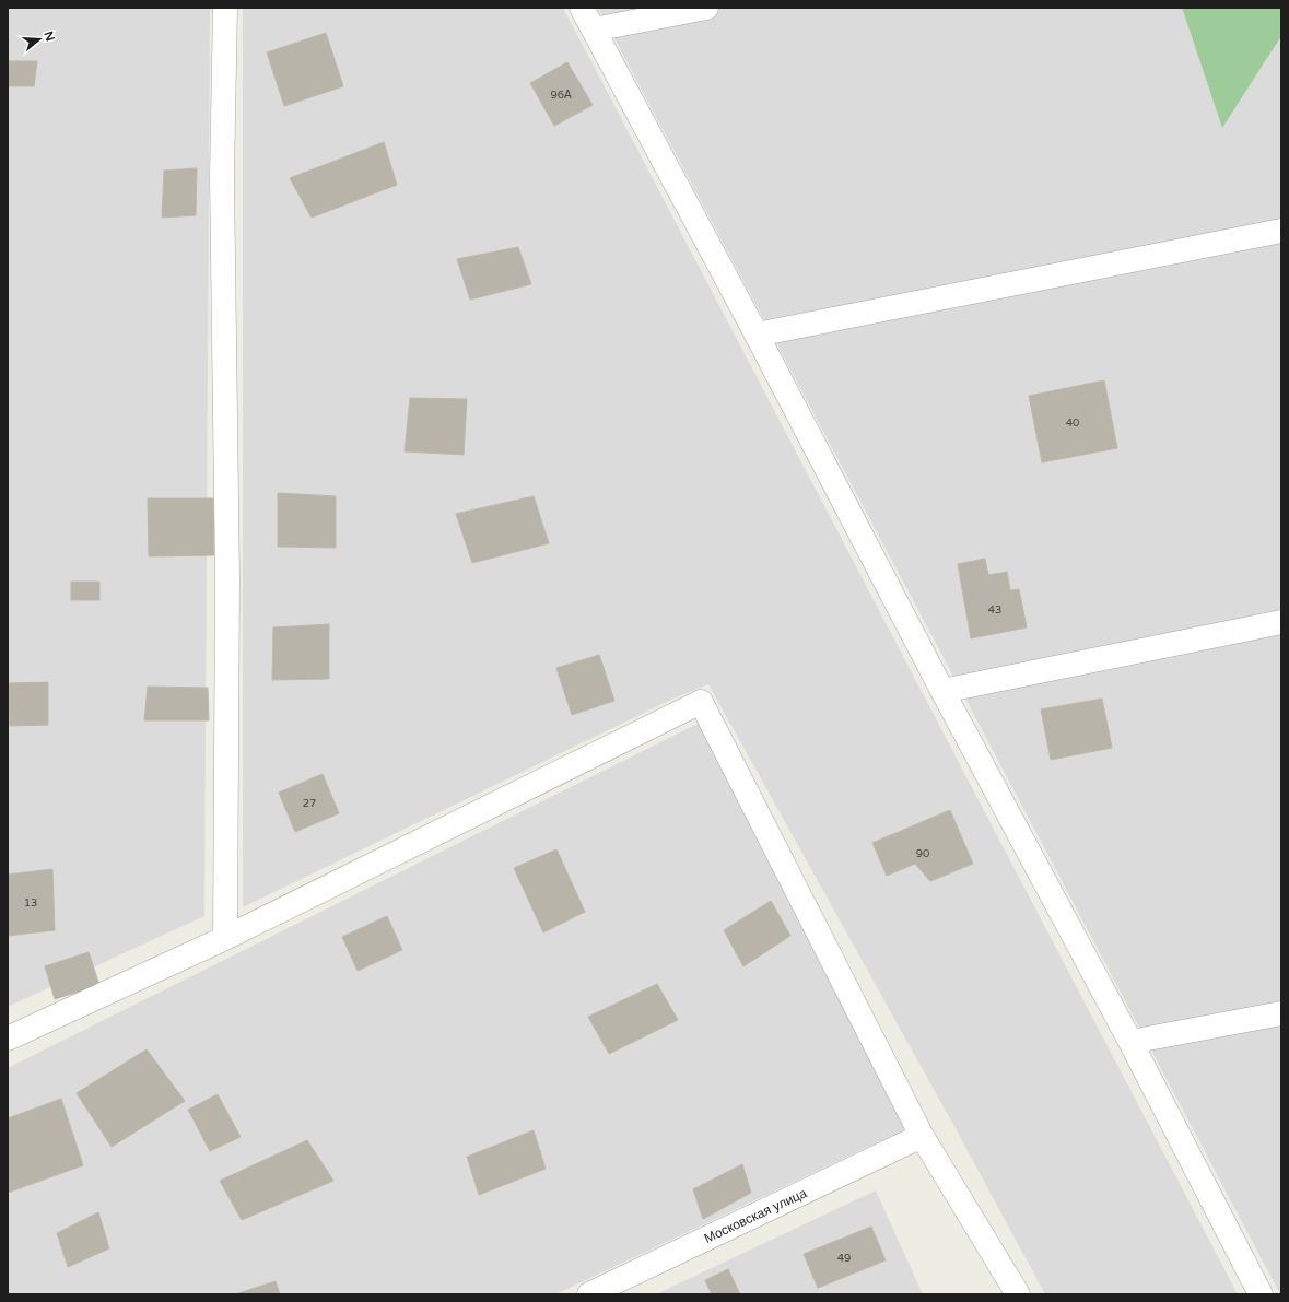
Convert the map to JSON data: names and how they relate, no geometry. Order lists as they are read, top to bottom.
{
  "streets": {
    "street": ["Московская улица"]
  },
  "house_numbers": [
    "96А",
    "40",
    "43",
    "27",
    "90",
    "13",
    "49"
  ],
  "north": "right"
}
